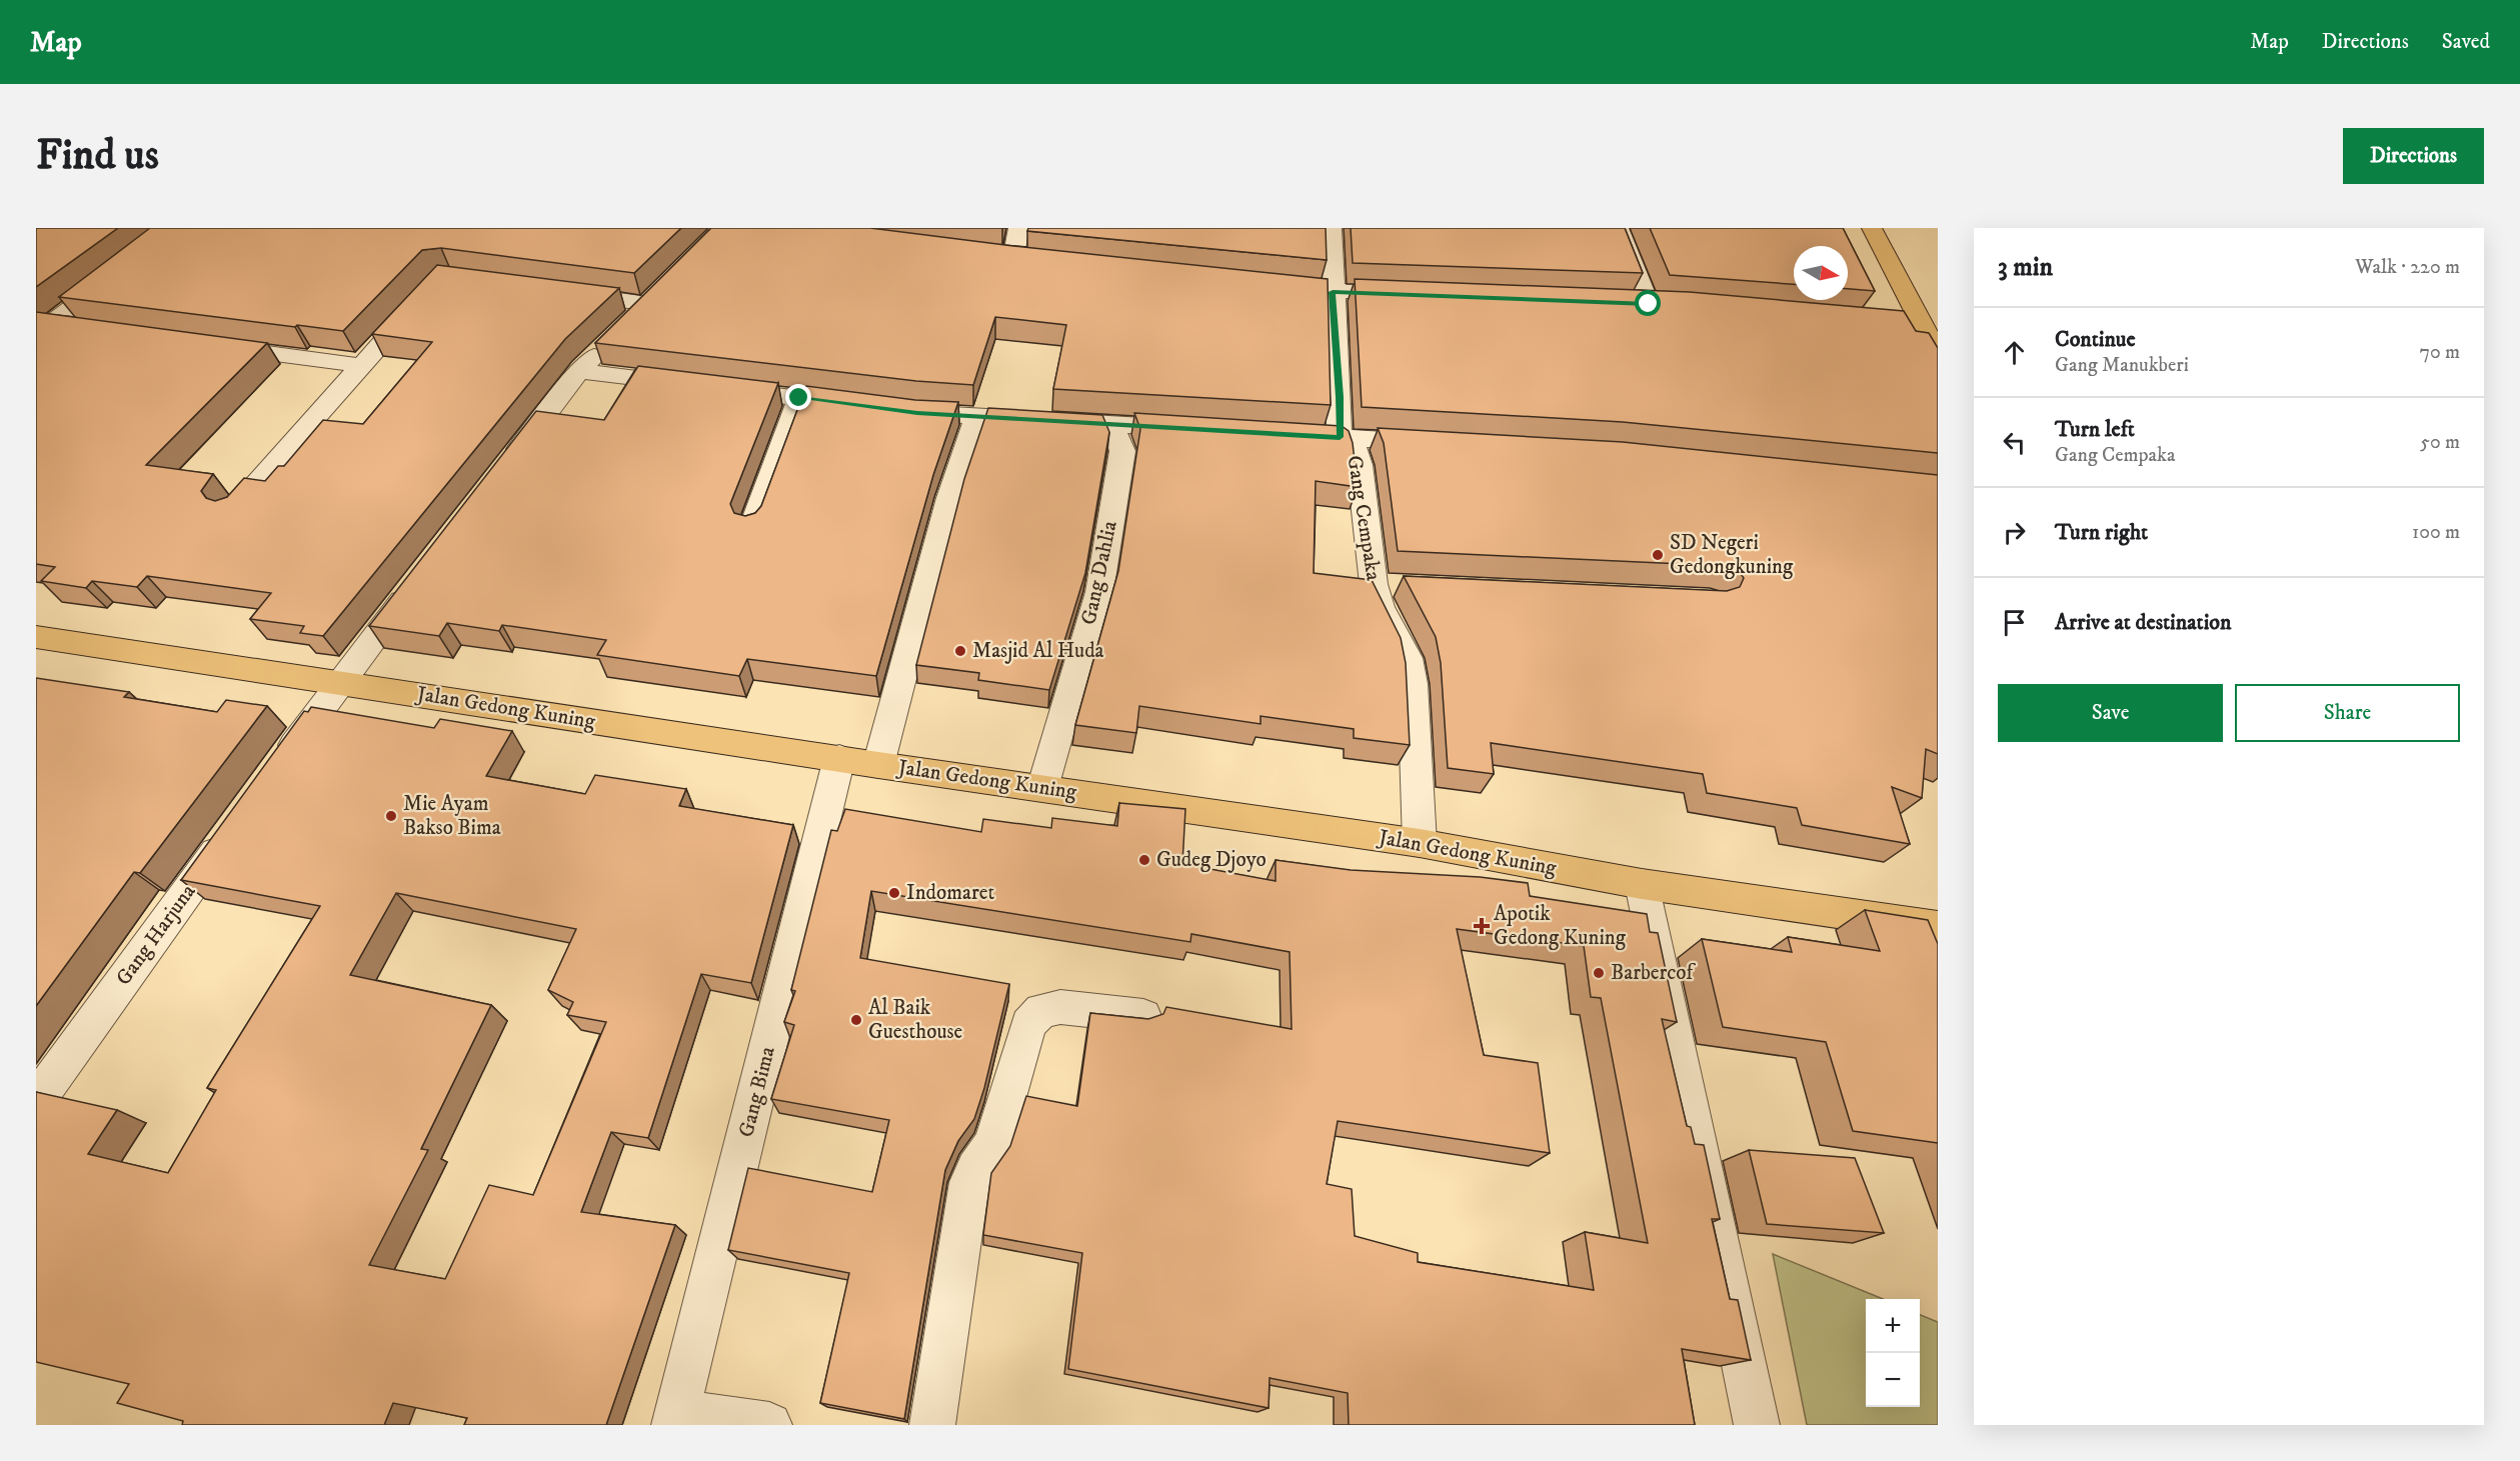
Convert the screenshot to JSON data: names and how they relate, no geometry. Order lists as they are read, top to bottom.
{
  "streets": {
    "main road": ["Jalan Gedong Kuning"],
    "street": [
      "Gang Cempaka",
      "Gang Dahlia",
      "Gang Harjuna",
      "Gang Bima"
    ]
  },
  "crossings": [
    ["Gang Cempaka", "Jalan Gedong Kuning"],
    ["Gang Dahlia", "Jalan Gedong Kuning"],
    ["Jalan Gedong Kuning", "Gang Bima"]
  ],
  "places": {
    "other": [
      "SD Negeri Gedongkuning",
      "Masjid Al Huda",
      "Mie Ayam Bakso Bima",
      "Gudeg Djoyo",
      "Indomaret",
      "Barbercof",
      "Al Baik Guesthouse"
    ],
    "health": ["Apotik Gedong Kuning"]
  },
  "north": "right",
  "page": {
    "header": "Map",
    "nav": ["Map", "Directions", "Saved"],
    "buttons": [
      "Directions",
      ["Save", "Share"]
    ],
    "title": "Find us",
    "heading": ["3 min", "Walk · 220 m"],
    "list": [
      ["Continue", "Gang Manukberi", "70 m"],
      ["Turn left", "Gang Cempaka", "50 m"],
      ["Turn right", "100 m"],
      "Arrive at destination"
    ],
    "map_buttons": ["+", "−"]
  }
}
